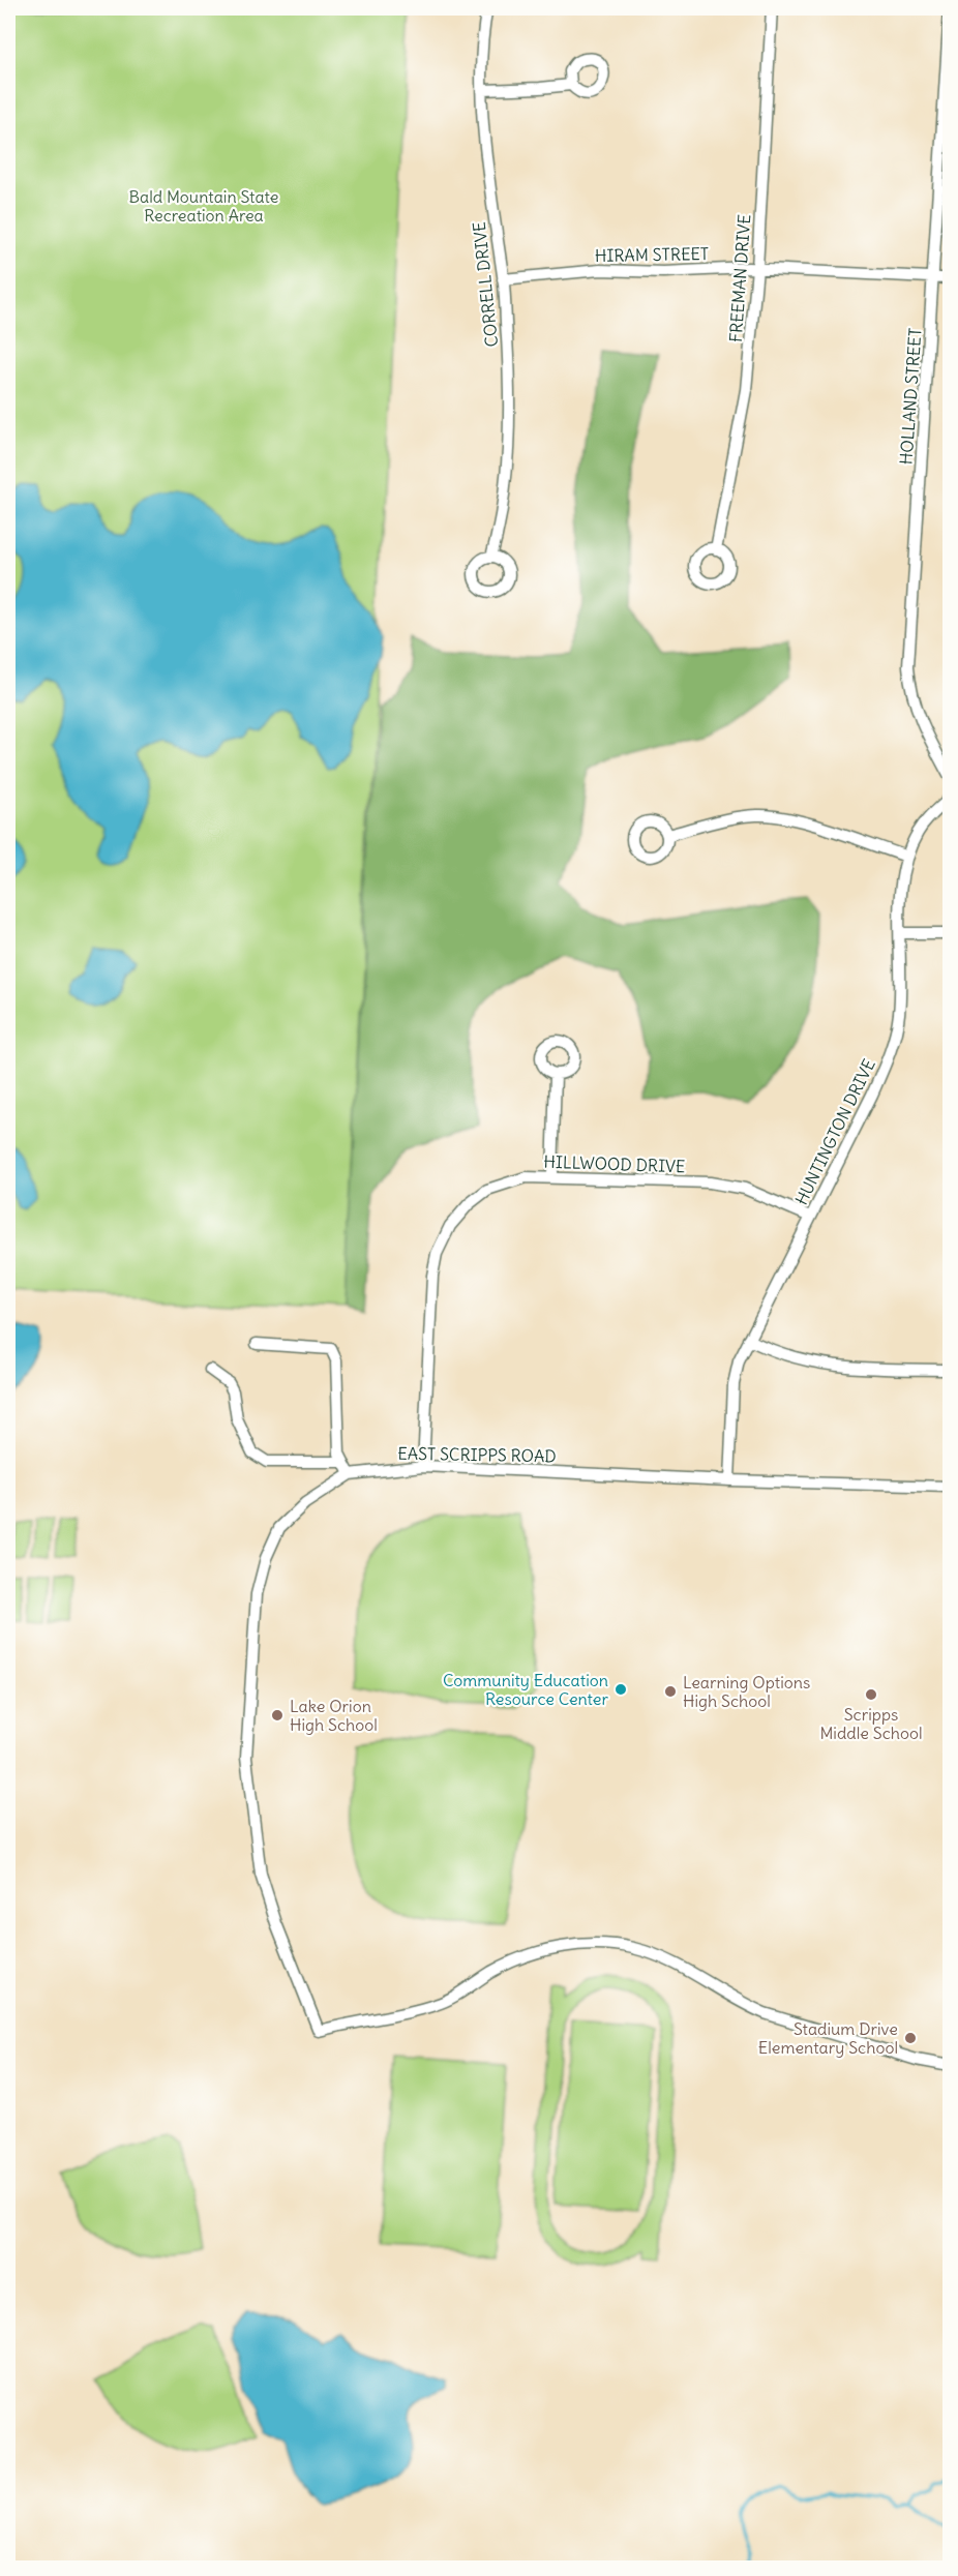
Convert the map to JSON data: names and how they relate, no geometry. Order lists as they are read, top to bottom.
{
  "streets": {
    "street": [
      "HIRAM STREET",
      "FREEMAN DRIVE",
      "CORRELL DRIVE",
      "HOLLAND STREET",
      "HUNTINGTON DRIVE",
      "HILLWOOD DRIVE",
      "EAST SCRIPPS ROAD"
    ]
  },
  "crossings": [
    ["HIRAM STREET", "FREEMAN DRIVE"],
    ["HIRAM STREET", "CORRELL DRIVE"],
    ["HIRAM STREET", "HOLLAND STREET"],
    ["HUNTINGTON DRIVE", "HILLWOOD DRIVE"],
    ["HUNTINGTON DRIVE", "EAST SCRIPPS ROAD"],
    ["HILLWOOD DRIVE", "EAST SCRIPPS ROAD"]
  ],
  "parks": ["Bald Mountain State Recreation Area"],
  "places": [
    "Community Education Resource Center",
    "Learning Options High School",
    "Scripps Middle School",
    "Lake Orion High School",
    "Stadium Drive Elementary School"
  ]
}
